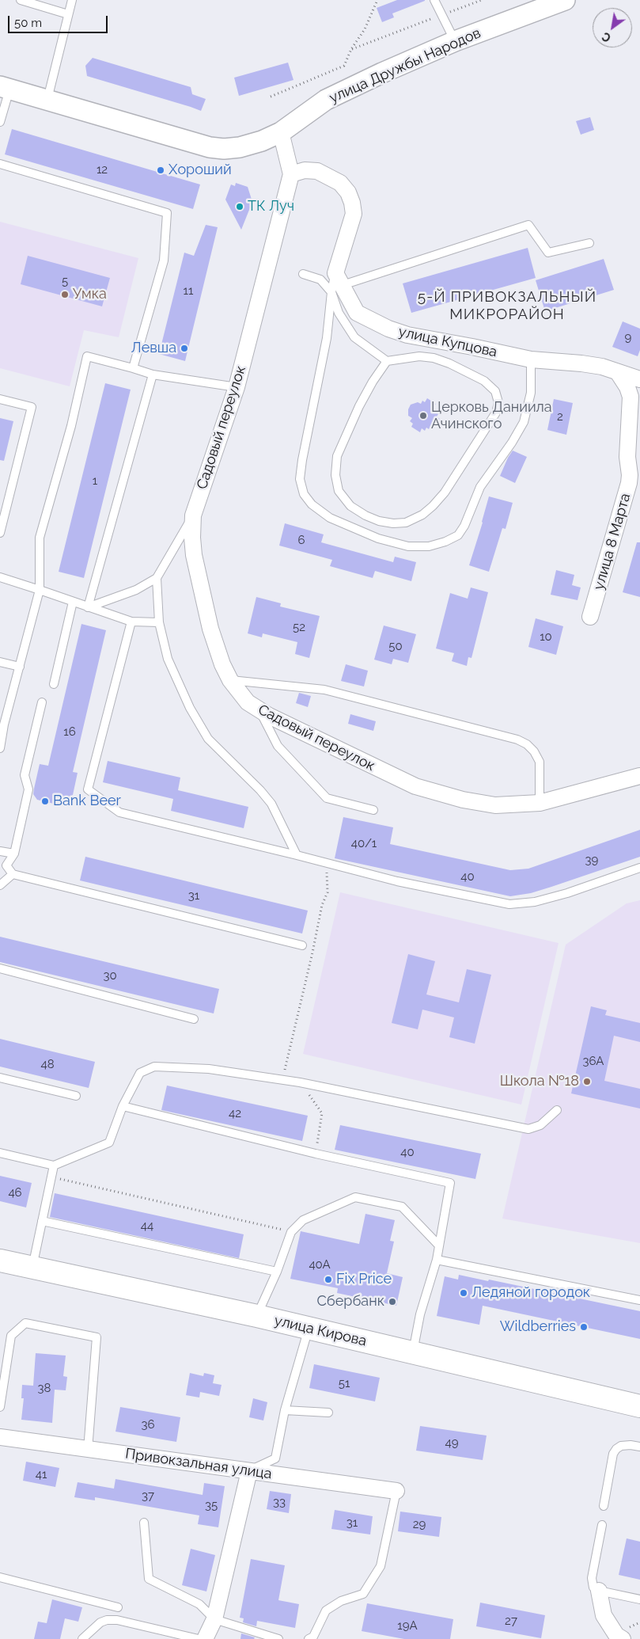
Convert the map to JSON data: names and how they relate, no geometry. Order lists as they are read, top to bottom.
{
  "streets": {
    "main road": ["улица Кирова"],
    "street": [
      "улица Дружбы Народов",
      "улица Купцова",
      "Садовый переулок",
      "улица 8 Марта",
      "Привокзальная улица"
    ]
  },
  "crossings": [
    ["улица Дружбы Народов", "Садовый переулок"],
    ["улица Купцова", "улица 8 Марта"]
  ],
  "districts": ["5-Й ПРИВОКЗАЛЬНЫЙ МИКРОРАЙОН"],
  "places": [
    "Хороший",
    "ТК Луч",
    "Умка",
    "Левша",
    "Церковь Даниила Ачинского",
    "Bank Beer",
    "Школа №18",
    "Fix Price",
    "Ледяной городок",
    "Сбербанк",
    "Wildberries"
  ],
  "house_numbers": [
    "12",
    "5",
    "11",
    "9",
    "2",
    "1",
    "6",
    "52",
    "10",
    "50",
    "16",
    "40/1",
    "39",
    "40",
    "31",
    "30",
    "36А",
    "48",
    "42",
    "40",
    "46",
    "44",
    "40А",
    "51",
    "38",
    "36",
    "49",
    "41",
    "37",
    "33",
    "35",
    "31",
    "29",
    "27",
    "19А"
  ],
  "scale_bar": "50 m",
  "north": "bottom left"
}
